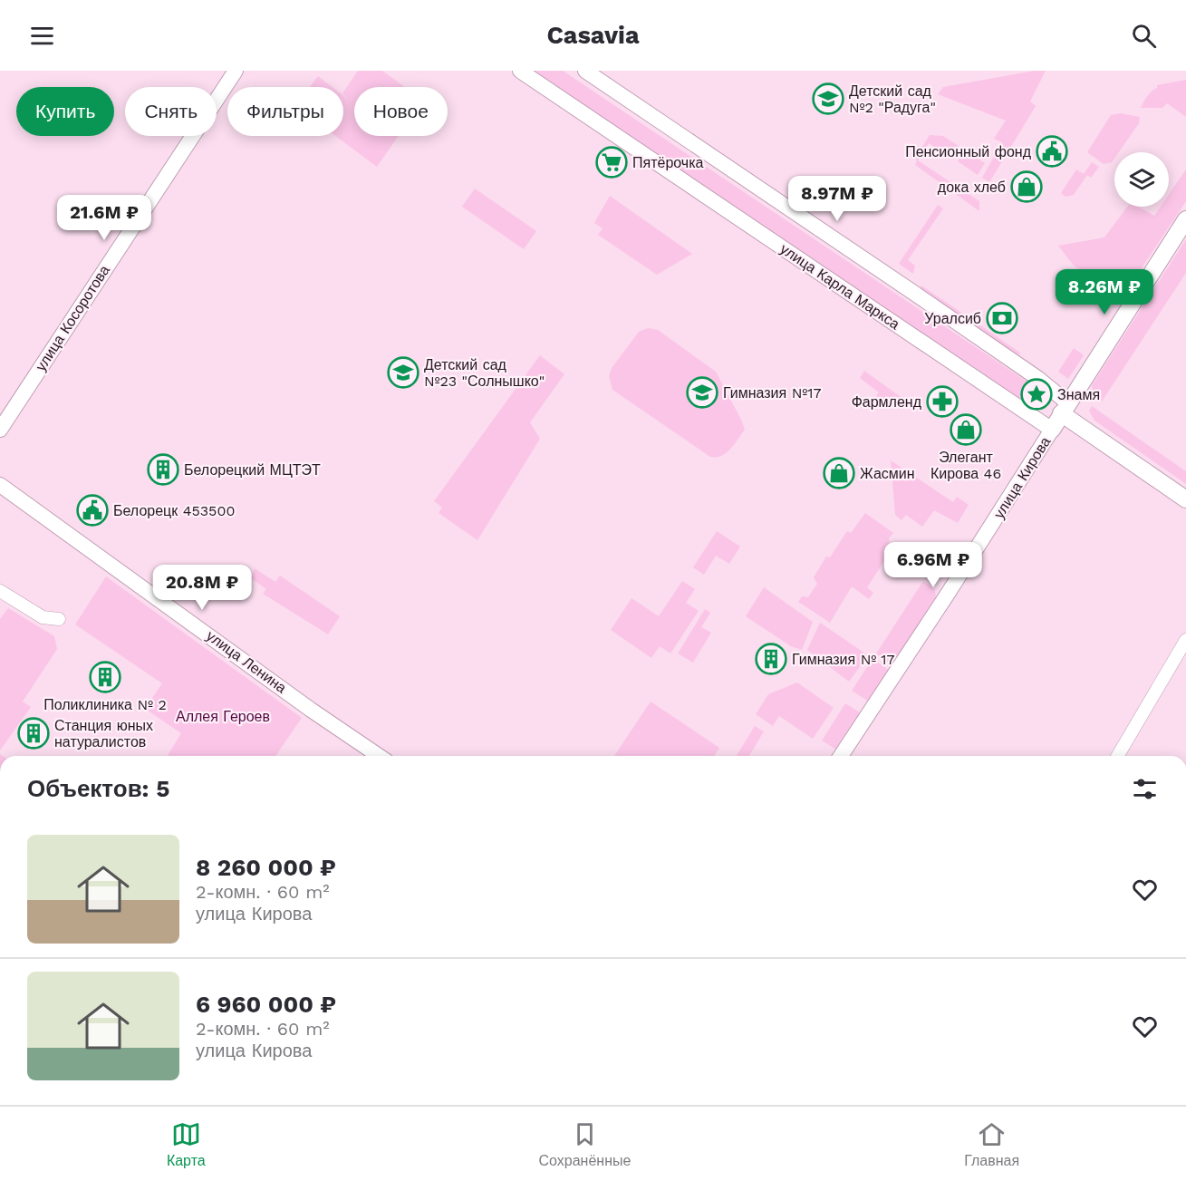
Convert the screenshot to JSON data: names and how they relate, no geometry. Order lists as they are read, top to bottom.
{
  "streets": {
    "main road": ["улица Кирова"],
    "street": ["улица Карла Маркса", "улица Косоротова", "улица Ленина"]
  },
  "crossings": [
    ["улица Карла Маркса", "улица Кирова"]
  ],
  "parks": ["Аллея Героев"],
  "places": {
    "school or university": ["Детский сад №2 \"Радуга\"", "Детский сад №23 \"Солнышко\"", "Гимназия №17"],
    "public building": ["Пенсионный фонд", "Белорецк 453500"],
    "supermarket": ["Пятёрочка"],
    "shop": ["дока хлеб", "Элегант Кирова 46", "Жасмин"],
    "bank": ["Уралсиб"],
    "place": ["Знамя"],
    "pharmacy": ["Фармленд"],
    "building": [
      "Белорецкий МЦТЭТ",
      "Гимназия № 17",
      "Поликлиника № 2",
      "Станция юных натуралистов"
    ]
  },
  "page": {
    "header": "Casavia",
    "chip": [
      "Купить",
      "Снять",
      "Фильтры",
      "Новое"
    ],
    "price": [
      "8.97M ₽",
      "21.6M ₽",
      "8.26M ₽",
      "6.96M ₽",
      "20.8M ₽"
    ],
    "heading": "Объектов: 5",
    "list": [
      {
        "name": "8 260 000 ₽",
        "note": "2-комн. · 60 m² · улица Кирова"
      },
      {
        "name": "6 960 000 ₽",
        "note": "2-комн. · 60 m² · улица Кирова"
      }
    ],
    "tabs": ["Карта", "Сохранённые", "Главная"]
  }
}
